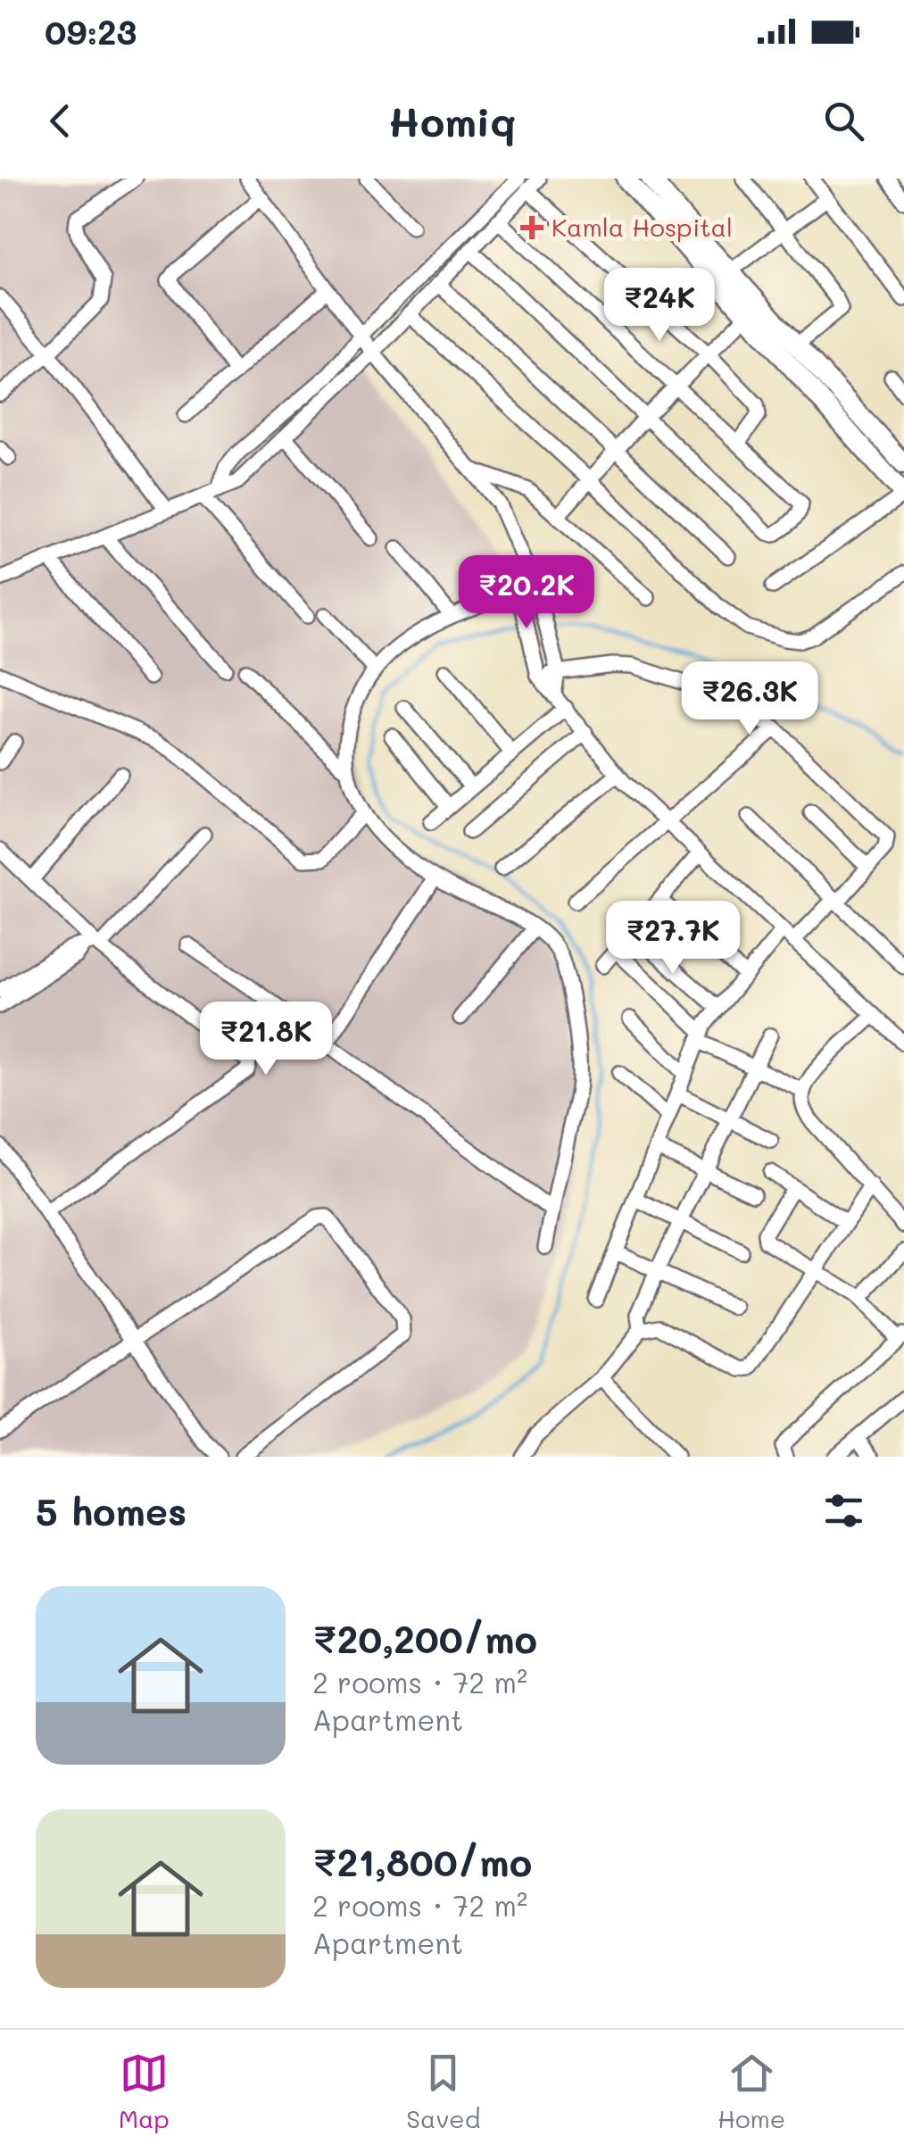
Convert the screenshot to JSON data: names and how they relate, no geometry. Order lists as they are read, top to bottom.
{
  "places": {
    "health": ["Kamla Hospital"]
  },
  "page": {
    "status": "09:23",
    "header": "Homiq",
    "price": [
      "₹24K",
      "₹20.2K",
      "₹26.3K",
      "₹27.7K",
      "₹21.8K"
    ],
    "heading": "5 homes",
    "list": [
      {
        "name": "₹20,200/mo",
        "note": "2 rooms · 72 m² · Apartment"
      },
      {
        "name": "₹21,800/mo",
        "note": "2 rooms · 72 m² · Apartment"
      }
    ],
    "tabs": ["Map", "Saved", "Home"]
  }
}
